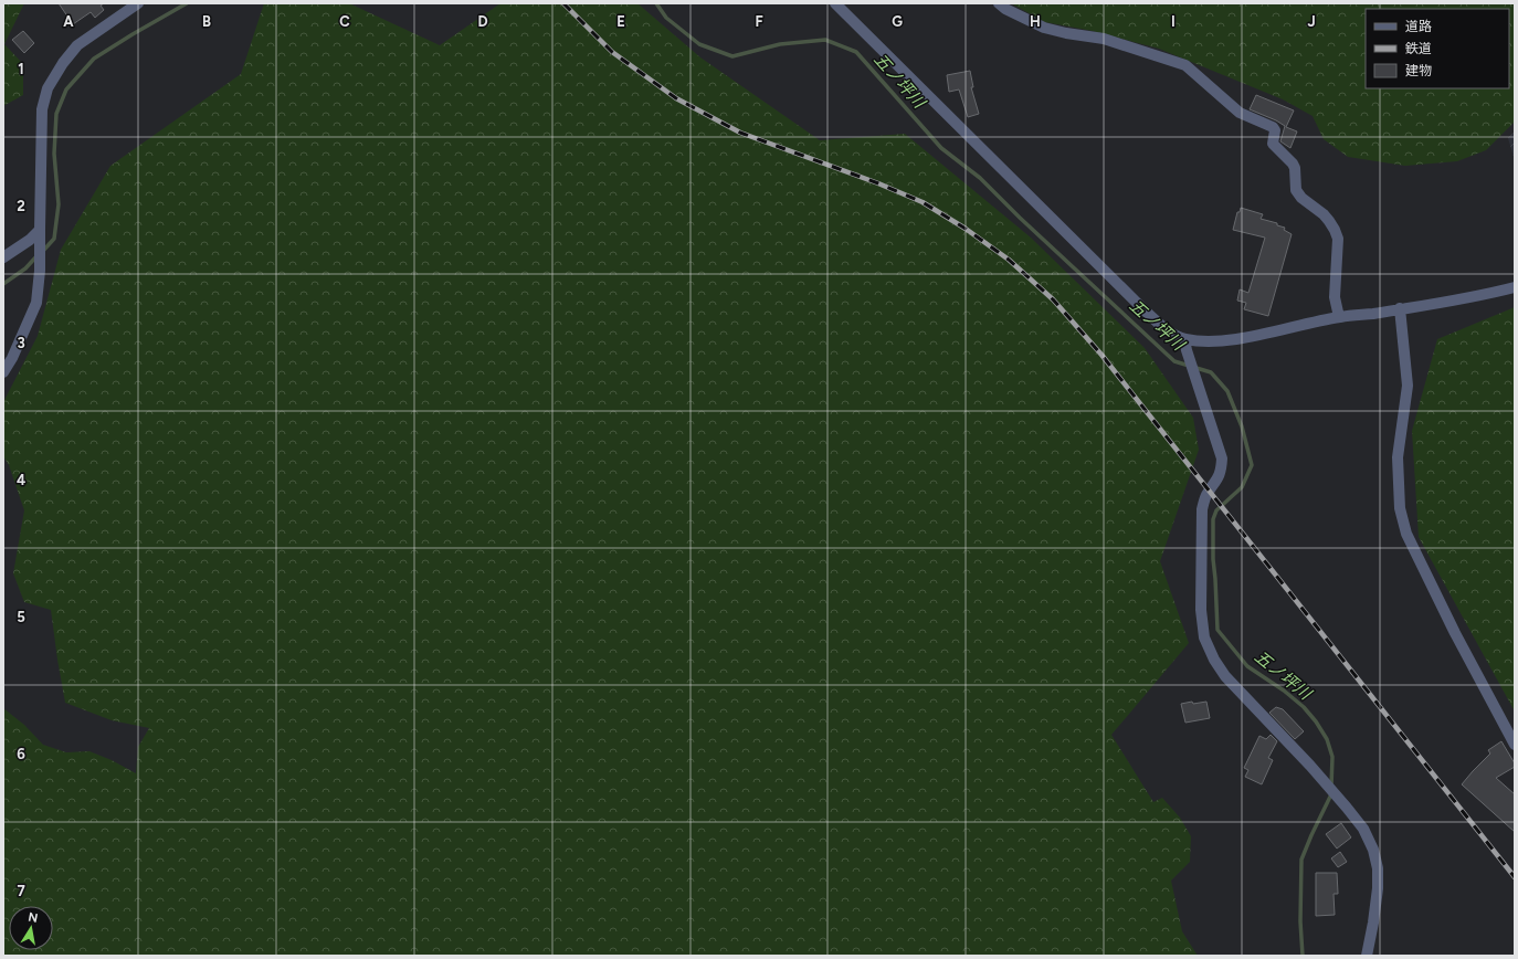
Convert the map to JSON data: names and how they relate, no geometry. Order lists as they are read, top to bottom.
{
  "water": ["五ノ坪川"],
  "legend": ["道路", "鉄道", "建物"],
  "north": "top",
  "grid": {
    "columns": [
      "A",
      "B",
      "C",
      "D",
      "E",
      "F",
      "G",
      "H",
      "I",
      "J"
    ],
    "rows": [
      "1",
      "2",
      "3",
      "4",
      "5",
      "6",
      "7"
    ]
  }
}
